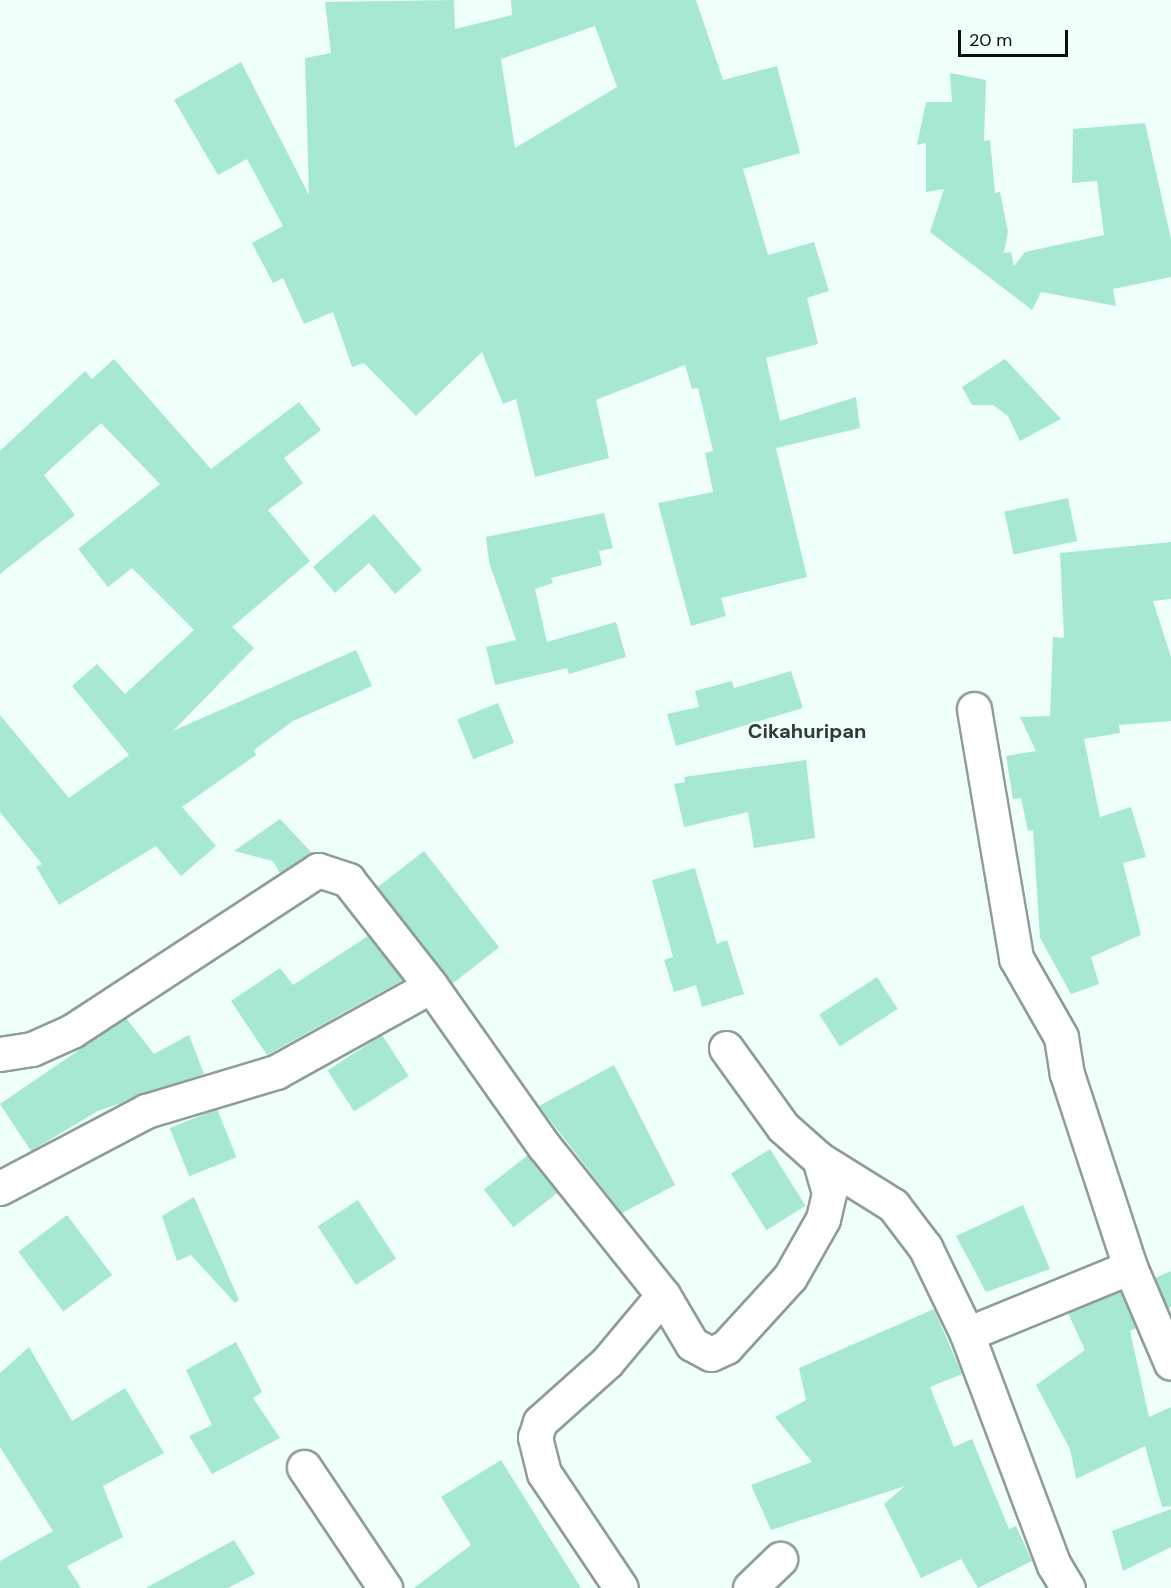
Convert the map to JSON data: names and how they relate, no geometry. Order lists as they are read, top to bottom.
{
  "districts": ["Cikahuripan"],
  "scale_bar": "20 m"
}
